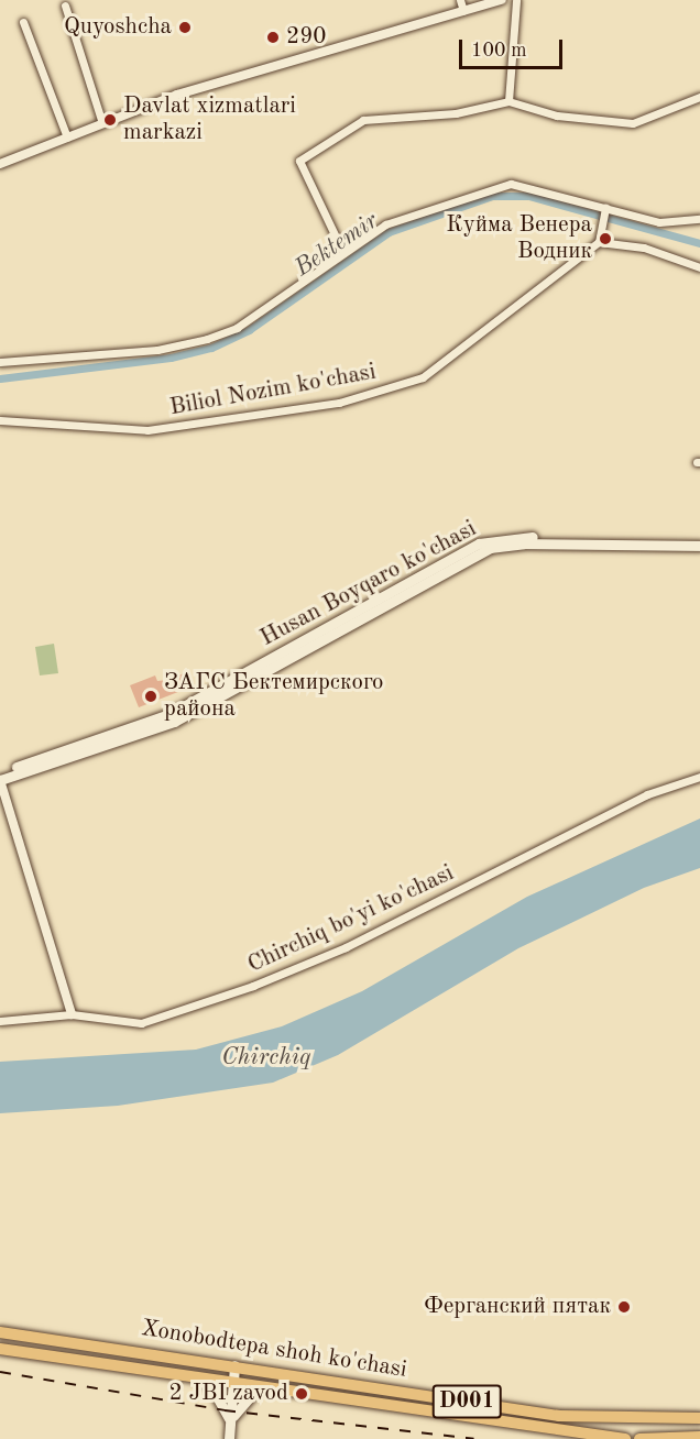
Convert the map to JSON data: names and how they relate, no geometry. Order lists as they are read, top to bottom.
{
  "streets": {
    "highway": ["Xonobodtepa shoh ko'chasi", "D001"],
    "main road": ["Husan Boyqaro ko'chasi"],
    "street": ["Biliol Nozim ko'chasi", "Chirchiq bo'yi ko'chasi"]
  },
  "water": ["Bektemir", "Chirchiq"],
  "places": [
    "Quyoshcha",
    "290",
    "Davlat xizmatlari markazi",
    "Куйма Венера Водник",
    "ЗАГС Бектемирского района",
    "Ферганский пятак",
    "2 JBI zavod"
  ],
  "scale_bar": "100 m"
}
